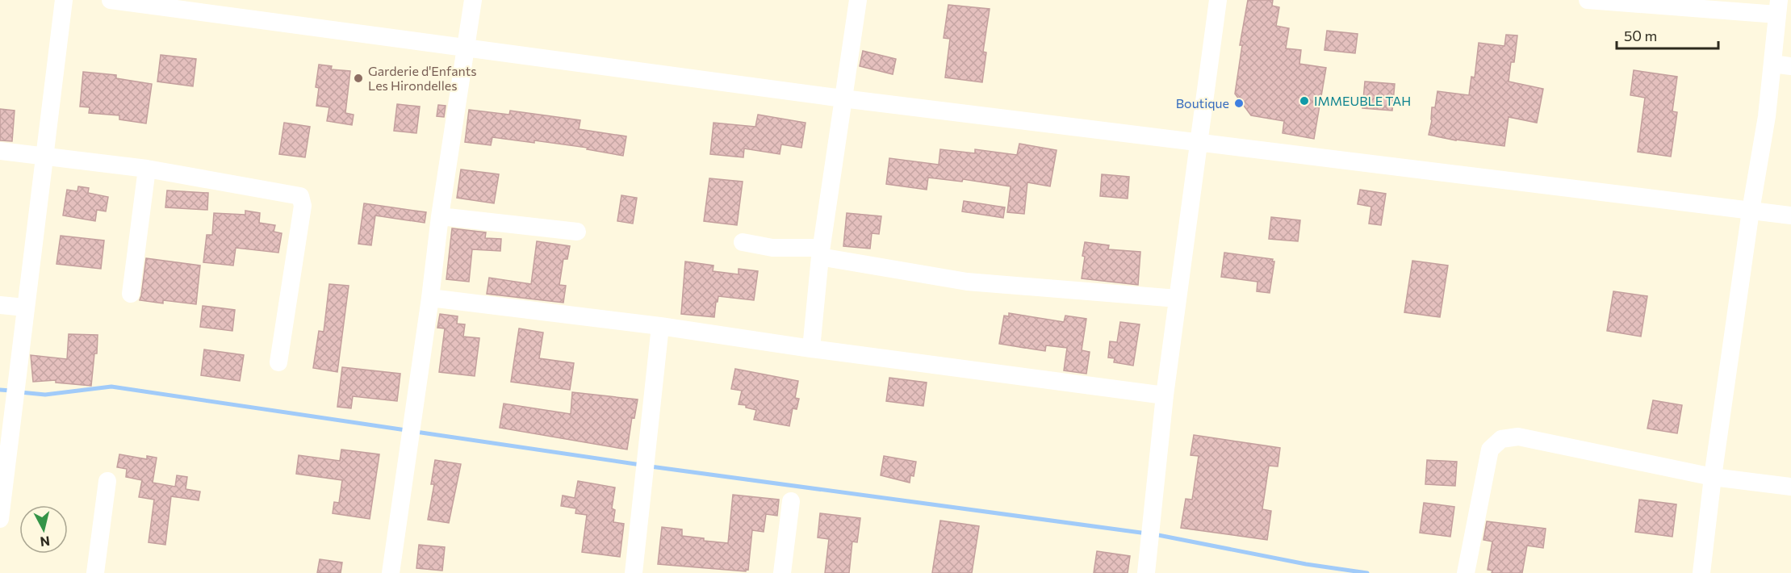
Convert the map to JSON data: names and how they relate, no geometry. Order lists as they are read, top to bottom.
{
  "places": ["Garderie d'Enfants Les Hirondelles", "IMMEUBLE TAH", "Boutique"],
  "scale_bar": "50 m",
  "north": "bottom"
}
